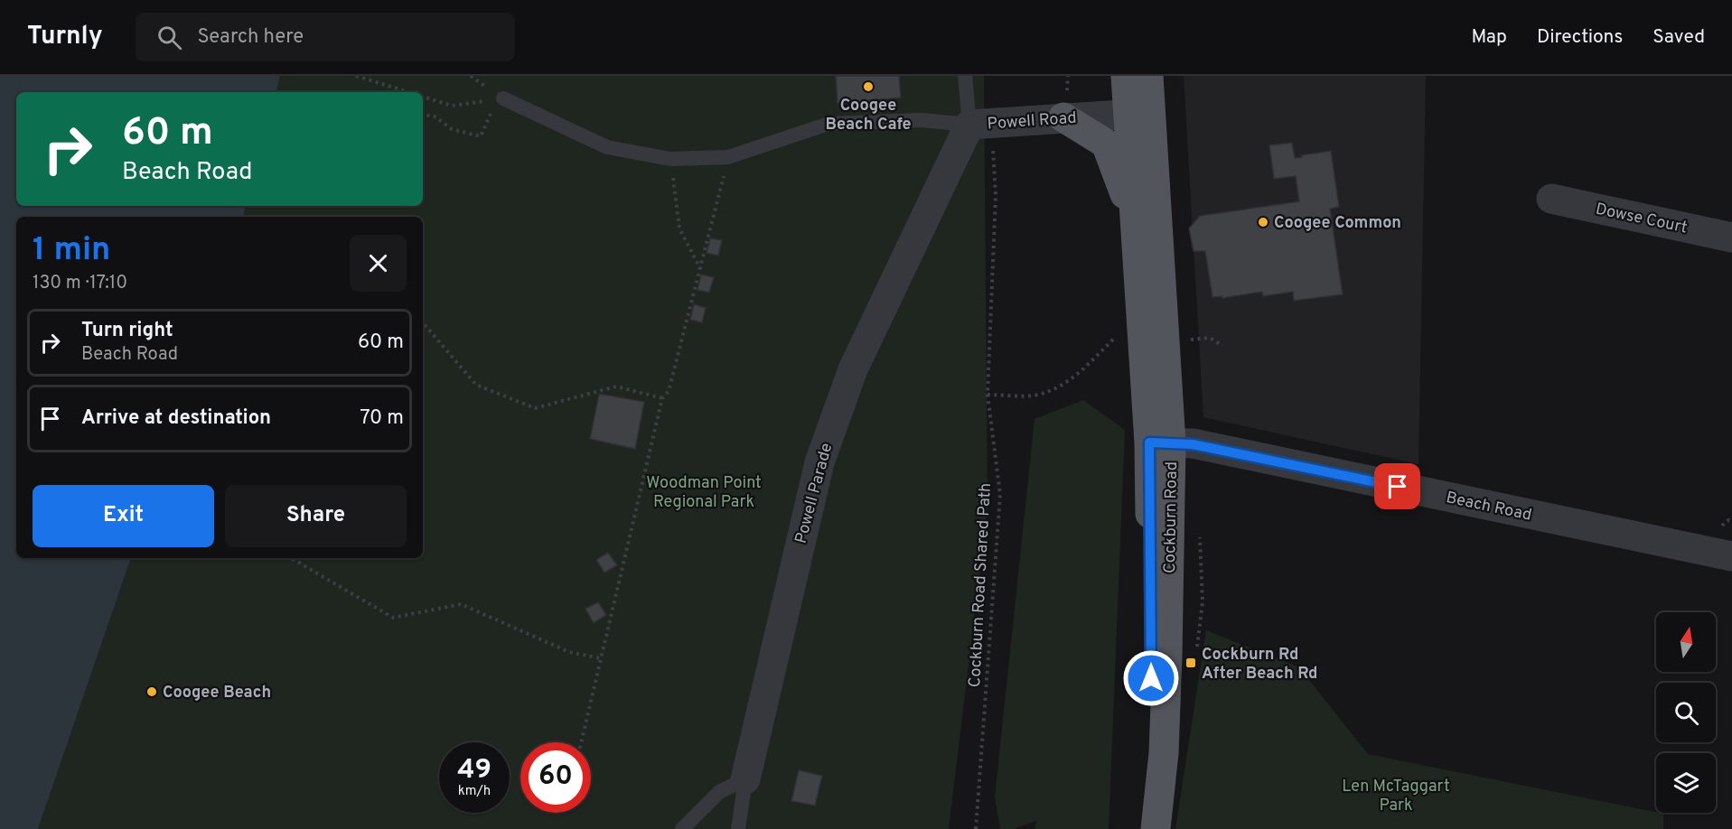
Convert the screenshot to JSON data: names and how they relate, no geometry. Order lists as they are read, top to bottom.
{
  "streets": {
    "main road": ["Cockburn Road"],
    "street": [
      "Powell Road",
      "Dowse Court",
      "Powell Parade",
      "Beach Road"
    ],
    "path": ["Cockburn Road Shared Path"]
  },
  "crossings": [
    ["Powell Road", "Powell Parade"],
    ["Powell Road", "Cockburn Road"],
    ["Beach Road", "Cockburn Road"]
  ],
  "parks": ["Woodman Point Regional Park", "Len McTaggart Park"],
  "places": {
    "other": ["Coogee Beach Cafe", "Coogee Common", "Coogee Beach"],
    "transit": ["Cockburn Rd After Beach Rd"]
  },
  "north": "top",
  "page": {
    "header": "Turnly",
    "search": "Search here",
    "nav": ["Map", "Directions", "Saved"],
    "turn": ["60 m", "Beach Road"],
    "heading": ["1 min", "130 m · 17:10"],
    "list": [
      {
        "name": "Turn right",
        "note": "Beach Road",
        "value": "60 m"
      },
      {
        "name": "Arrive at destination",
        "value": "70 m"
      }
    ],
    "buttons": ["Exit", "Share"],
    "speed": "49 km/h",
    "limit": "60"
  }
}
